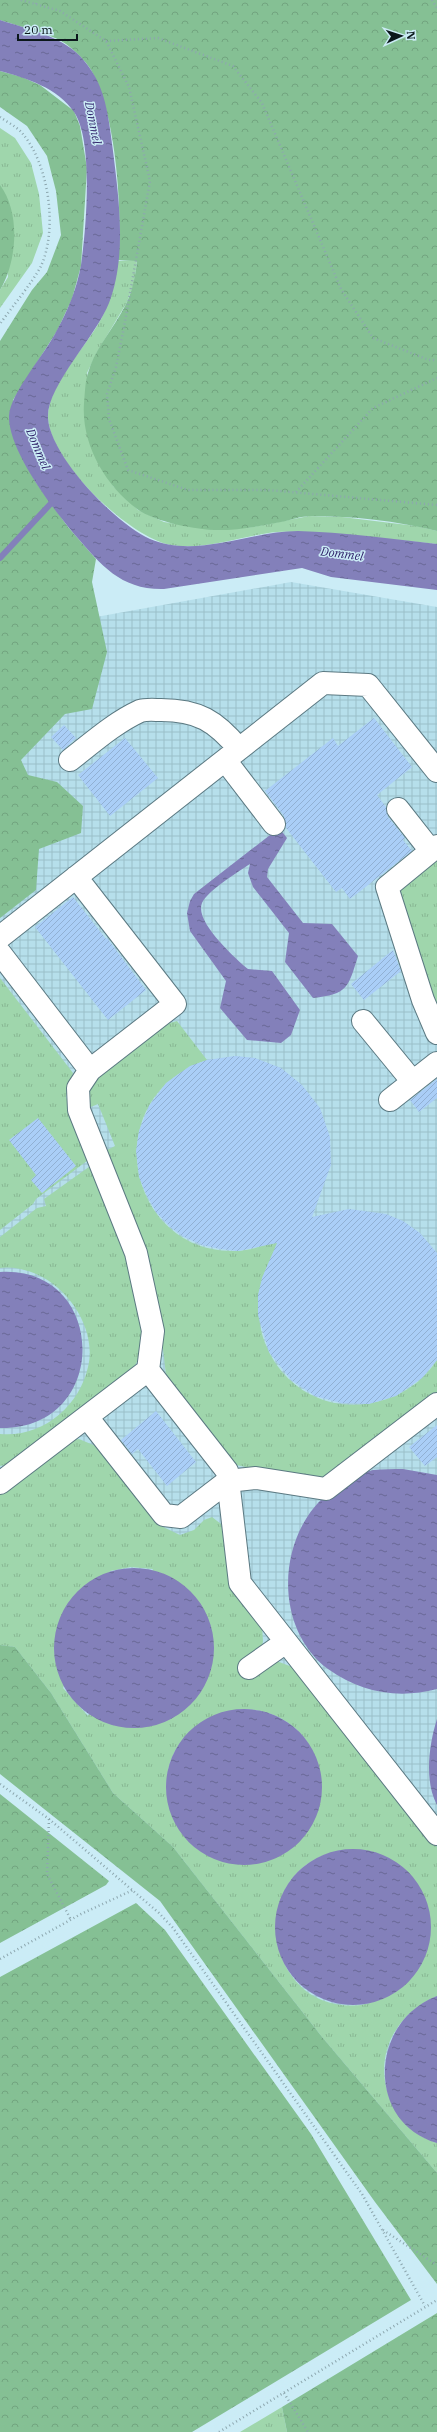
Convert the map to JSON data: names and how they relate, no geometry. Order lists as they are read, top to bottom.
{
  "water": ["Dommel"],
  "scale_bar": "20 m",
  "north": "right"
}
